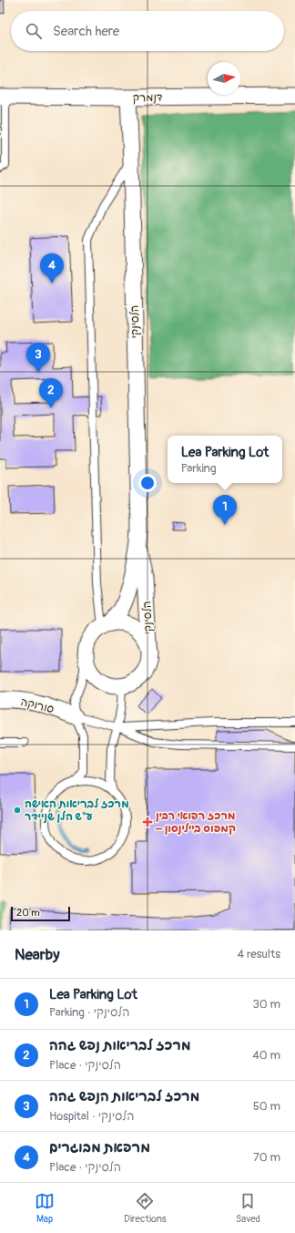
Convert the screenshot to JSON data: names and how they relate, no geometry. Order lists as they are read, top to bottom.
{
  "streets": {
    "street": ["דנמרק", "הלסינקי", "סורוקה"]
  },
  "crossings": [
    ["דנמרק", "הלסינקי"]
  ],
  "places": {
    "other": ["מרכז לבריאות האישה ע\"ש הלן שניידר"],
    "health": ["מרכז רפואי רבין – קמפוס ביילינסון"]
  },
  "scale_bar": "20 m",
  "north": "right",
  "page": {
    "search": "Search here",
    "pins": [
      "4",
      "3",
      "2",
      "1"
    ],
    "popup": ["Lea Parking Lot", "Parking"],
    "scale": "20 m",
    "heading": ["Nearby", "4 results"],
    "list": [
      {
        "mark": "1",
        "name": "Lea Parking Lot",
        "note": "Parking · הלסינקי",
        "value": "30 m"
      },
      {
        "mark": "2",
        "name": "מרכז לבריאות נפש גהה",
        "note": "Place · הלסינקי",
        "value": "40 m"
      },
      {
        "mark": "3",
        "name": "מרכז לבריאות הנפש גהה",
        "note": "Hospital · הלסינקי",
        "value": "50 m"
      },
      {
        "mark": "4",
        "name": "מרפאת מבוגרים",
        "note": "Place · הלסינקי",
        "value": "70 m"
      }
    ],
    "nav": ["Map", "Directions", "Saved"]
  }
}
